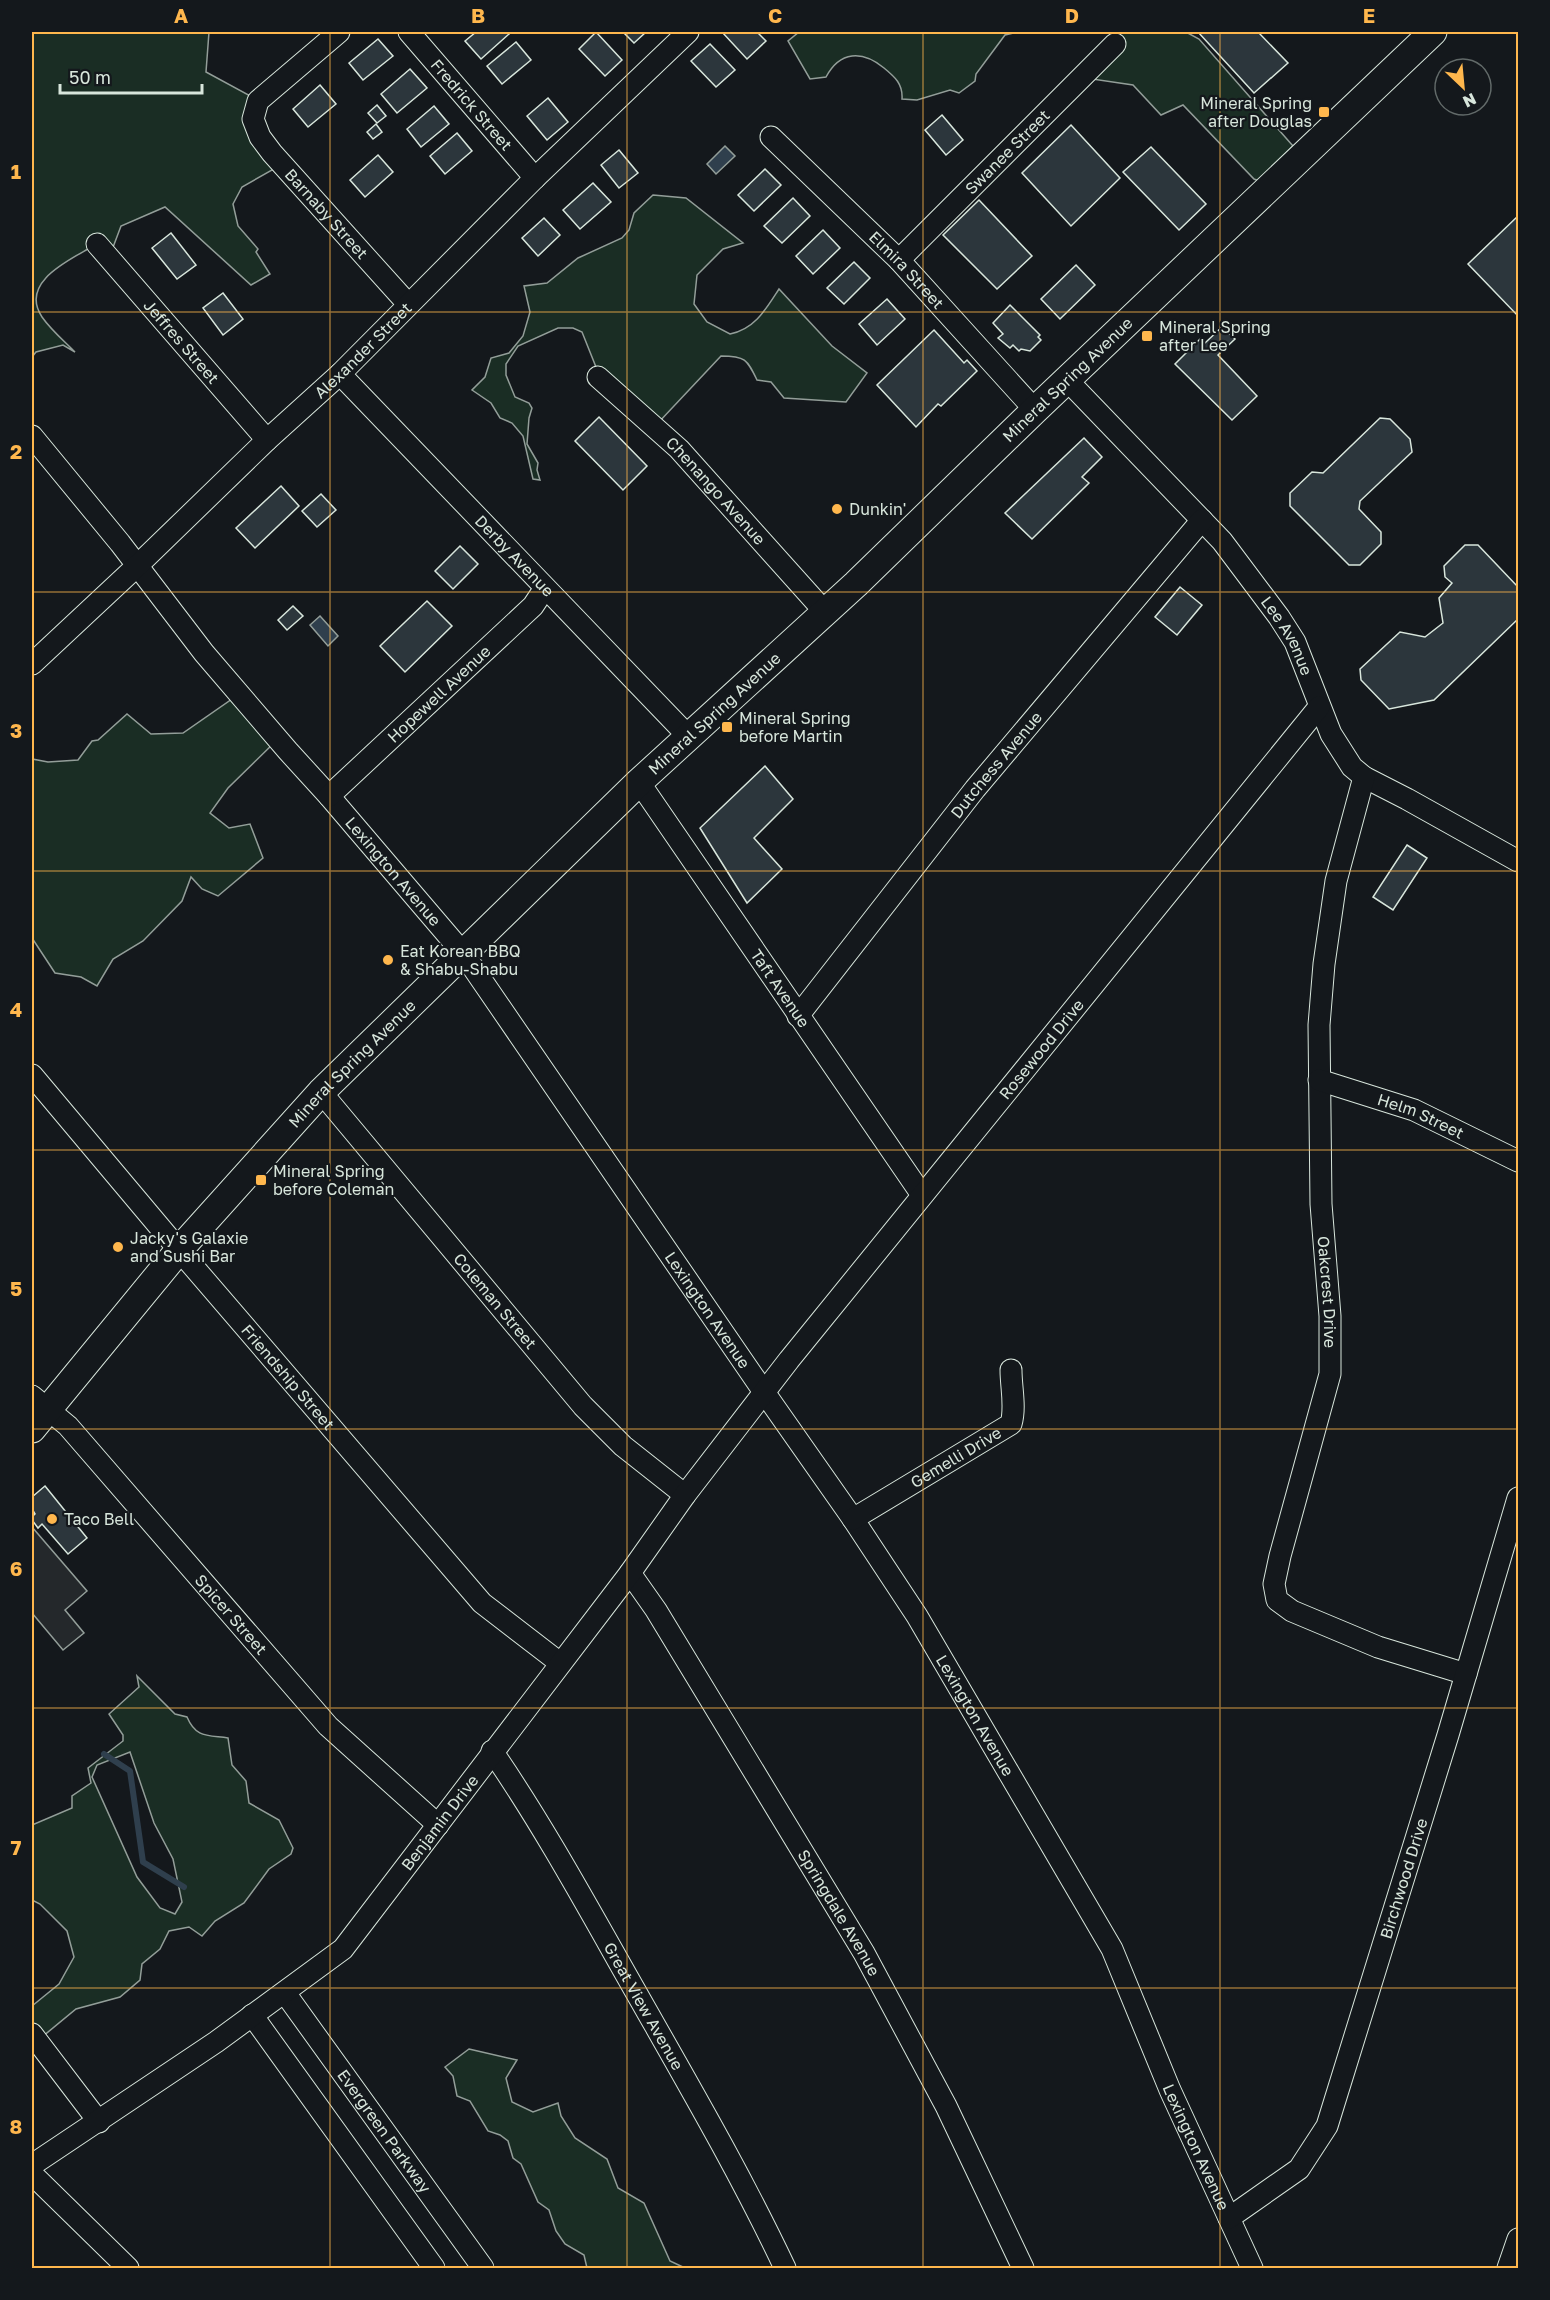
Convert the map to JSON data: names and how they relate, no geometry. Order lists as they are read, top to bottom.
{
  "streets": {
    "main road": ["Mineral Spring Avenue"],
    "street": [
      "Fredrick Street",
      "Swanee Street",
      "Barnaby Street",
      "Elmira Street",
      "Jeffres Street",
      "Alexander Street",
      "Chenango Avenue",
      "Derby Avenue",
      "Lee Avenue",
      "Hopewell Avenue",
      "Dutchess Avenue",
      "Lexington Avenue",
      "Taft Avenue",
      "Rosewood Drive",
      "Helm Street",
      "Oakcrest Drive",
      "Coleman Street",
      "Friendship Street",
      "Gemelli Drive",
      "Spicer Street",
      "Benjamin Drive",
      "Birchwood Drive",
      "Springdale Avenue",
      "Great View Avenue",
      "Evergreen Parkway"
    ]
  },
  "crossings": [
    ["Fredrick Street", "Alexander Street"],
    ["Swanee Street", "Elmira Street"],
    ["Barnaby Street", "Alexander Street"],
    ["Elmira Street", "Mineral Spring Avenue"],
    ["Jeffres Street", "Alexander Street"],
    ["Alexander Street", "Derby Avenue"],
    ["Alexander Street", "Lexington Avenue"],
    ["Mineral Spring Avenue", "Chenango Avenue"],
    ["Mineral Spring Avenue", "Derby Avenue"],
    ["Mineral Spring Avenue", "Lee Avenue"],
    ["Mineral Spring Avenue", "Lexington Avenue"],
    ["Mineral Spring Avenue", "Taft Avenue"],
    ["Mineral Spring Avenue", "Coleman Street"],
    ["Mineral Spring Avenue", "Friendship Street"],
    ["Mineral Spring Avenue", "Spicer Street"],
    ["Derby Avenue", "Hopewell Avenue"],
    ["Lee Avenue", "Dutchess Avenue"],
    ["Lee Avenue", "Rosewood Drive"],
    ["Lee Avenue", "Oakcrest Drive"],
    ["Hopewell Avenue", "Lexington Avenue"],
    ["Dutchess Avenue", "Taft Avenue"],
    ["Lexington Avenue", "Rosewood Drive"],
    ["Lexington Avenue", "Gemelli Drive"],
    ["Lexington Avenue", "Benjamin Drive"],
    ["Lexington Avenue", "Birchwood Drive"],
    ["Taft Avenue", "Rosewood Drive"],
    ["Rosewood Drive", "Benjamin Drive"],
    ["Helm Street", "Oakcrest Drive"],
    ["Oakcrest Drive", "Birchwood Drive"],
    ["Coleman Street", "Benjamin Drive"],
    ["Friendship Street", "Benjamin Drive"],
    ["Spicer Street", "Benjamin Drive"],
    ["Benjamin Drive", "Springdale Avenue"],
    ["Benjamin Drive", "Great View Avenue"],
    ["Benjamin Drive", "Evergreen Parkway"]
  ],
  "places": {
    "transit": [
      "Mineral Spring after Douglas",
      "Mineral Spring after Lee",
      "Mineral Spring before Martin",
      "Mineral Spring before Coleman"
    ],
    "other": [
      "Dunkin'",
      "Eat Korean BBQ & Shabu-Shabu",
      "Jacky's Galaxie and Sushi Bar",
      "Taco Bell"
    ]
  },
  "scale_bar": "50 m",
  "north": "bottom right",
  "grid": {
    "columns": [
      "A",
      "B",
      "C",
      "D",
      "E"
    ],
    "rows": [
      "1",
      "2",
      "3",
      "4",
      "5",
      "6",
      "7",
      "8"
    ]
  }
}
